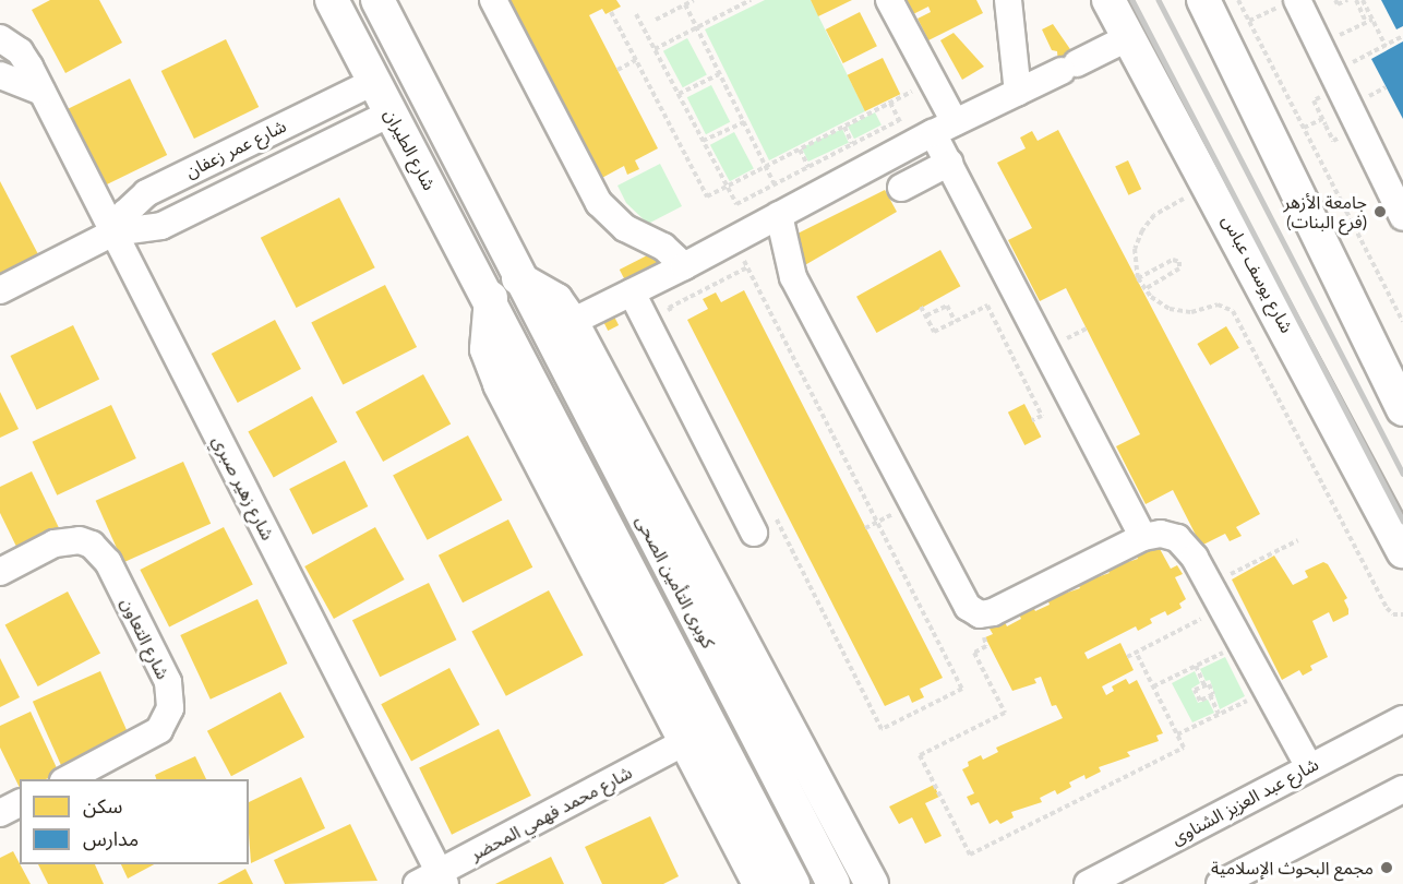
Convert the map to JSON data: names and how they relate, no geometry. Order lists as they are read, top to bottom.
{
  "streets": {
    "main road": ["شارع الطيران", "شارع يوسف عباس", "كوبرى التأمين الصحى"],
    "street": [
      "شارع عمر زعفان",
      "شارع زهير صبري",
      "شارع التعاون",
      "شارع عبد العزيز الشناوى",
      "شارع محمد فهمي المحضر"
    ]
  },
  "crossings": [
    ["شارع عمر زعفان", "شارع الطيران"],
    ["شارع عمر زعفان", "شارع زهير صبري"],
    ["شارع الطيران", "كوبرى التأمين الصحى"],
    ["شارع زهير صبري", "شارع محمد فهمي المحضر"]
  ],
  "places": ["جامعة الأزهر (فرع البنات)", "مجمع البحوث الإسلامية"],
  "legend": ["سكن", "مدارس"]
}
